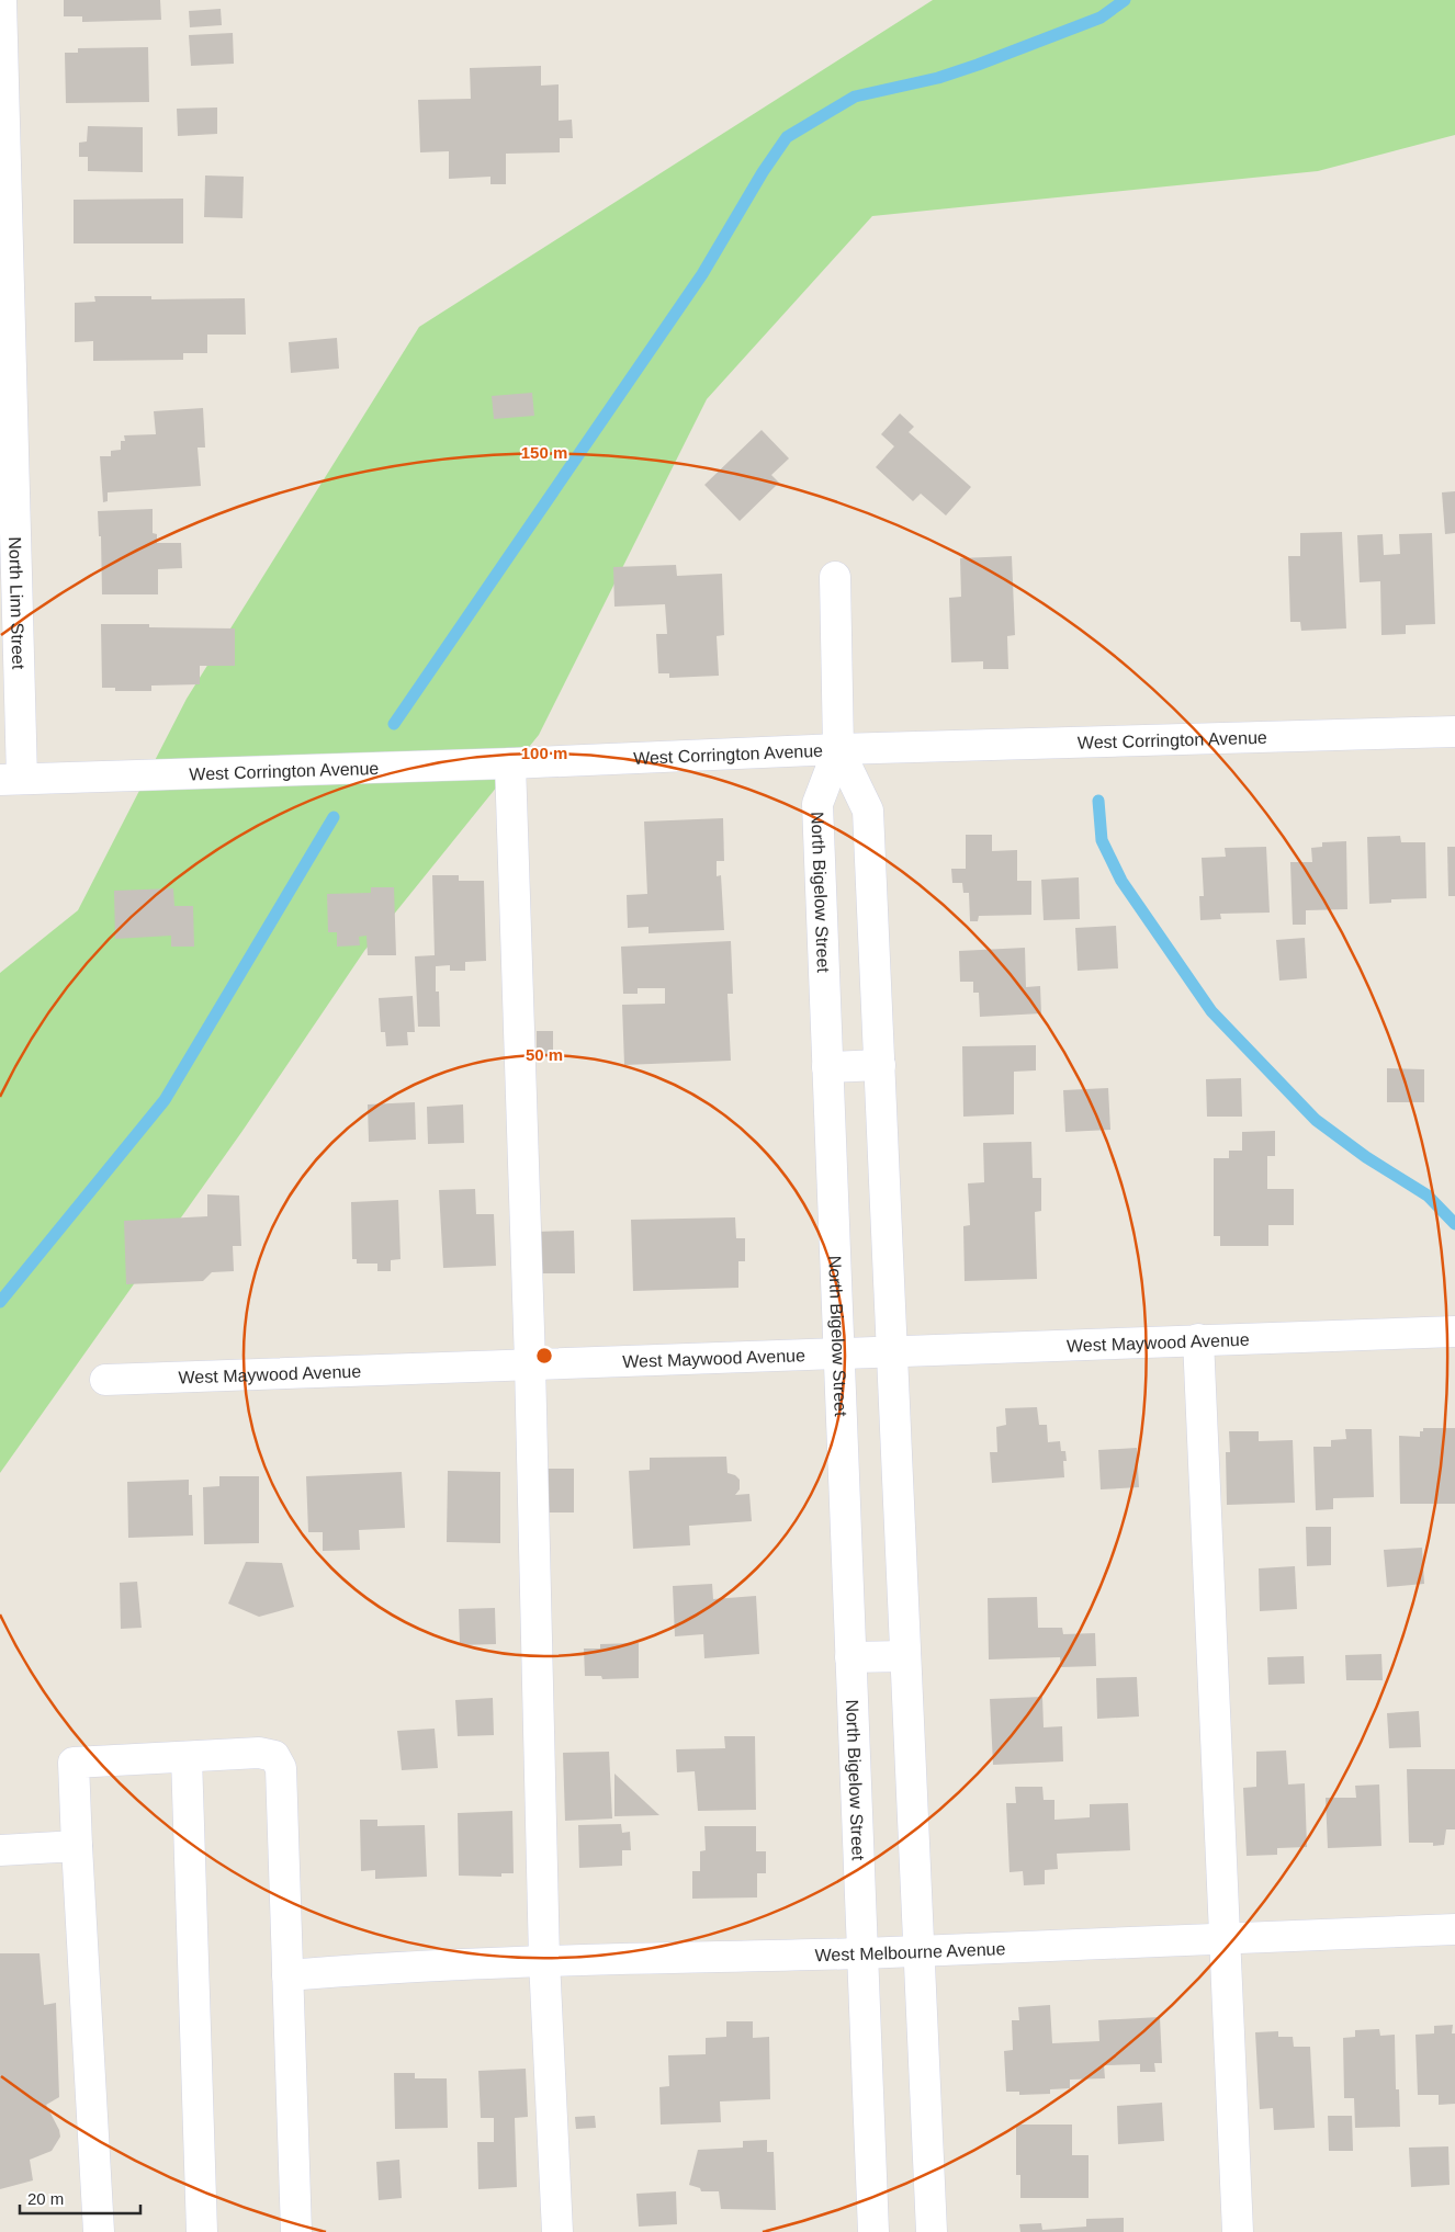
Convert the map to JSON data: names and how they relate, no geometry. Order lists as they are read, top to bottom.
{
  "streets": {
    "street": [
      "North Linn Street",
      "West Corrington Avenue",
      "North Bigelow Street",
      "West Maywood Avenue",
      "West Melbourne Avenue"
    ]
  },
  "crossings": [
    ["North Linn Street", "West Corrington Avenue"],
    ["West Corrington Avenue", "North Bigelow Street"],
    ["North Bigelow Street", "West Maywood Avenue"],
    ["North Bigelow Street", "West Melbourne Avenue"]
  ],
  "scale_bar": "20 m",
  "rings": ["150 m", "100 m", "50 m"]
}
